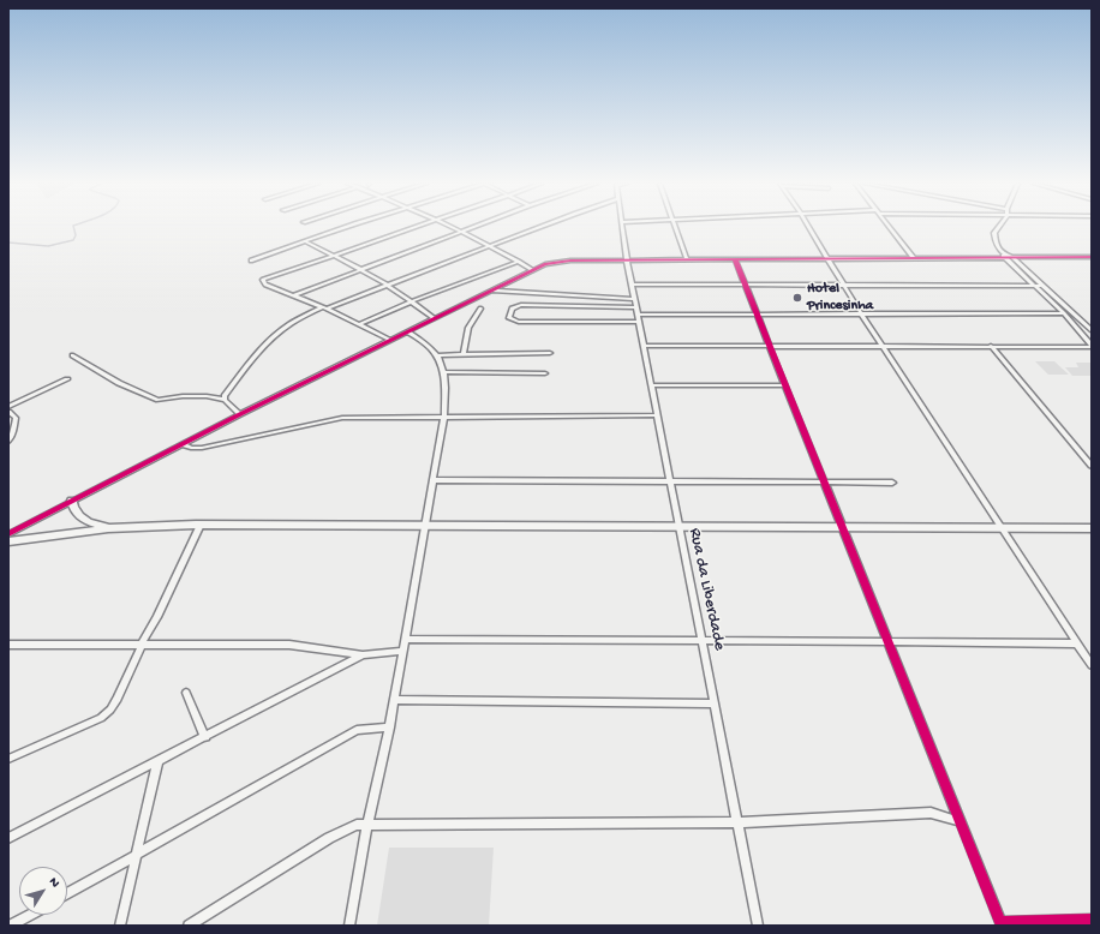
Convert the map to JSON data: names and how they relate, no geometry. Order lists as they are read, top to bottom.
{
  "streets": {
    "street": ["Rua da Liberdade"]
  },
  "places": ["Hotel Princesinha"],
  "north": "top right"
}
